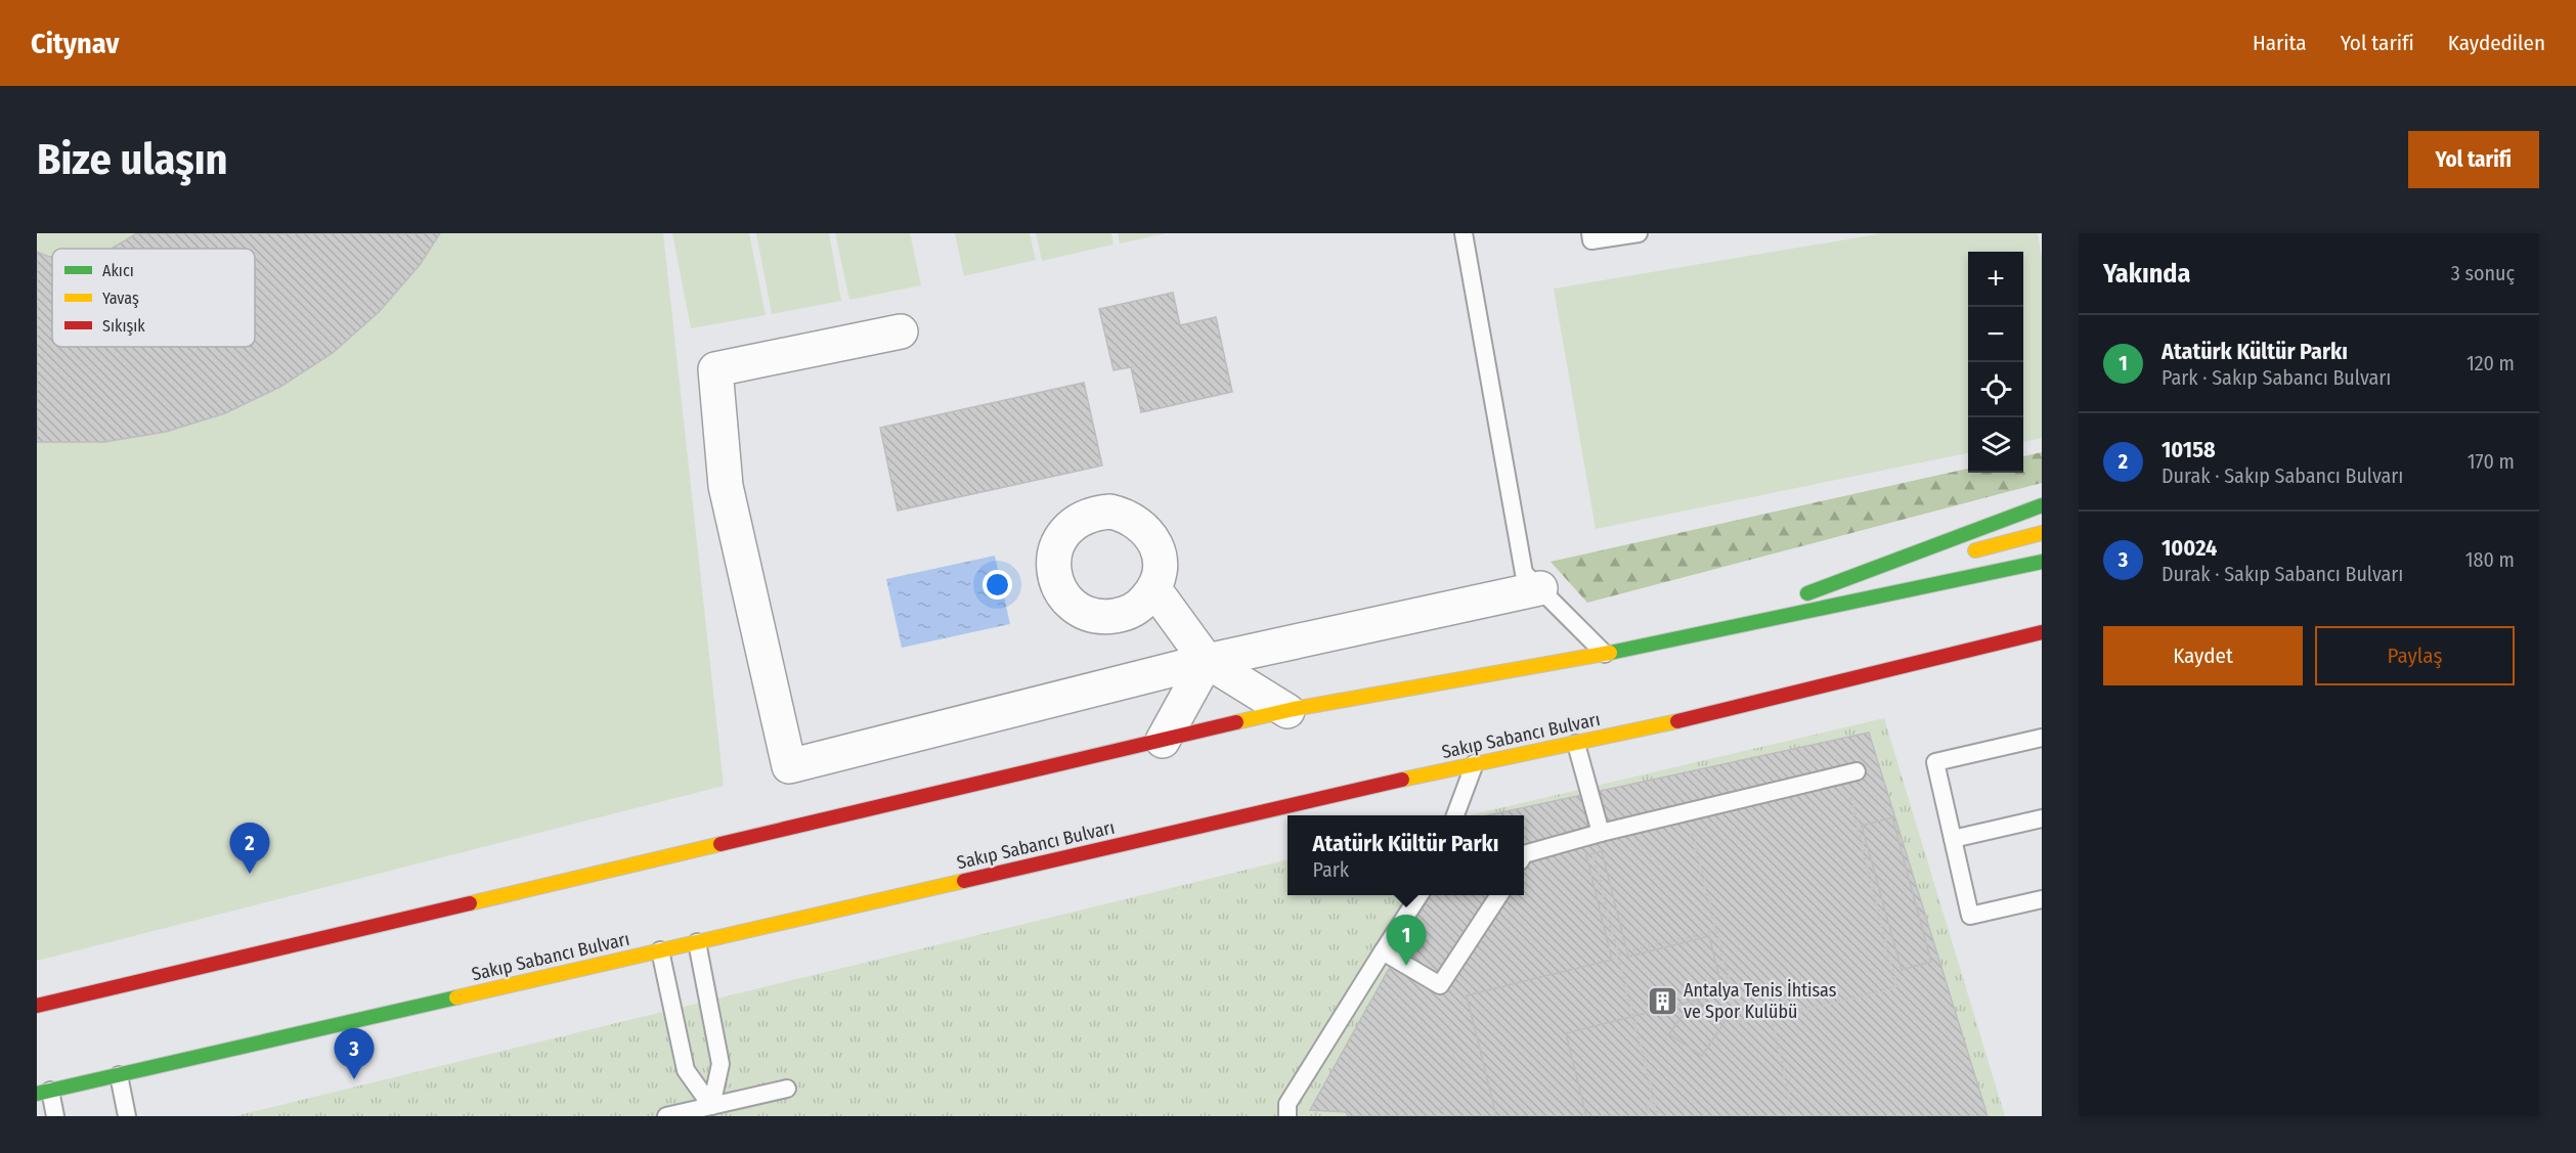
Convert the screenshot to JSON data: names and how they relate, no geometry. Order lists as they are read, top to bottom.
{
  "streets": {
    "main road": ["Sakıp Sabancı Bulvarı"]
  },
  "places": {
    "building": ["Antalya Tenis İhtisas ve Spor Kulübü"]
  },
  "legend": ["Akıcı", "Yavaş", "Sıkışık"],
  "page": {
    "header": "Citynav",
    "nav": ["Harita", "Yol tarifi", "Kaydedilen"],
    "buttons": [
      "Yol tarifi",
      ["Kaydet", "Paylaş"]
    ],
    "title": "Bize ulaşın",
    "heading": ["Yakında", "3 sonuç"],
    "map_buttons": ["+", "−"],
    "list": [
      {
        "mark": "1",
        "name": "Atatürk Kültür Parkı",
        "note": "Park · Sakıp Sabancı Bulvarı",
        "value": "120 m"
      },
      {
        "mark": "2",
        "name": "10158",
        "note": "Durak · Sakıp Sabancı Bulvarı",
        "value": "170 m"
      },
      {
        "mark": "3",
        "name": "10024",
        "note": "Durak · Sakıp Sabancı Bulvarı",
        "value": "180 m"
      }
    ],
    "popup": ["Atatürk Kültür Parkı", "Park"],
    "pins": ["2", "1", "3"]
  }
}
